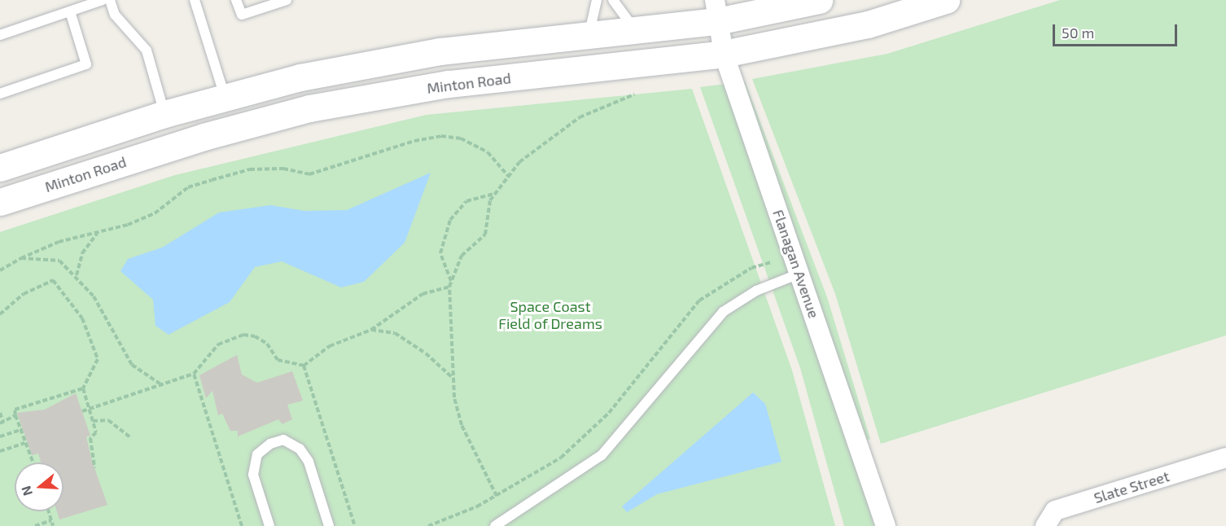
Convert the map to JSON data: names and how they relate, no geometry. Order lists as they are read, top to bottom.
{
  "streets": {
    "main road": ["Minton Road"],
    "street": ["Flanagan Avenue", "Slate Street"]
  },
  "crossings": [
    ["Minton Road", "Flanagan Avenue"]
  ],
  "parks": ["Space Coast Field of Dreams"],
  "scale_bar": "50 m",
  "north": "left"
}
